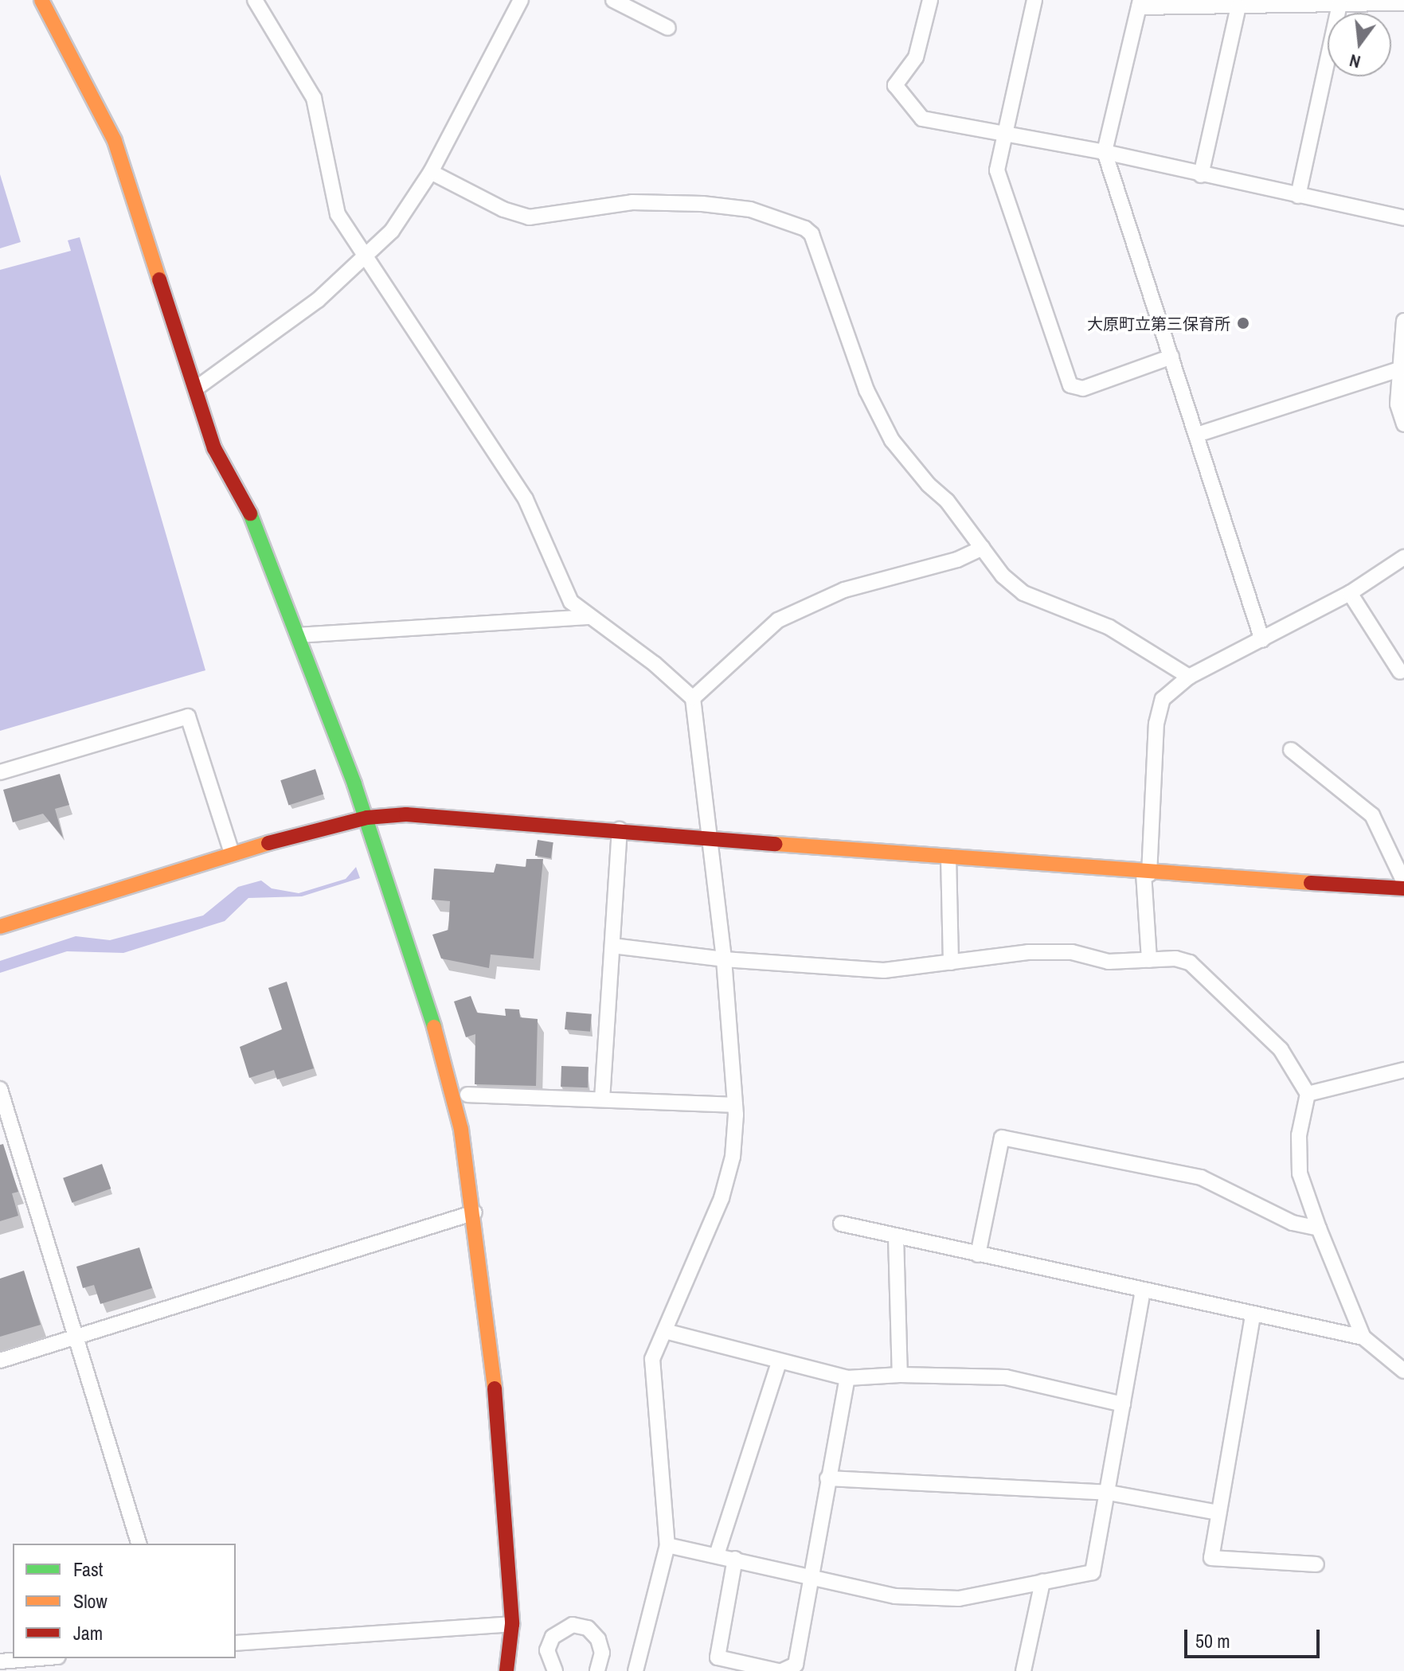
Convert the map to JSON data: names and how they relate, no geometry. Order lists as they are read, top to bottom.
{
  "places": ["大原町立第三保育所"],
  "legend": ["Fast", "Slow", "Jam"],
  "scale_bar": "50 m",
  "north": "bottom"
}
